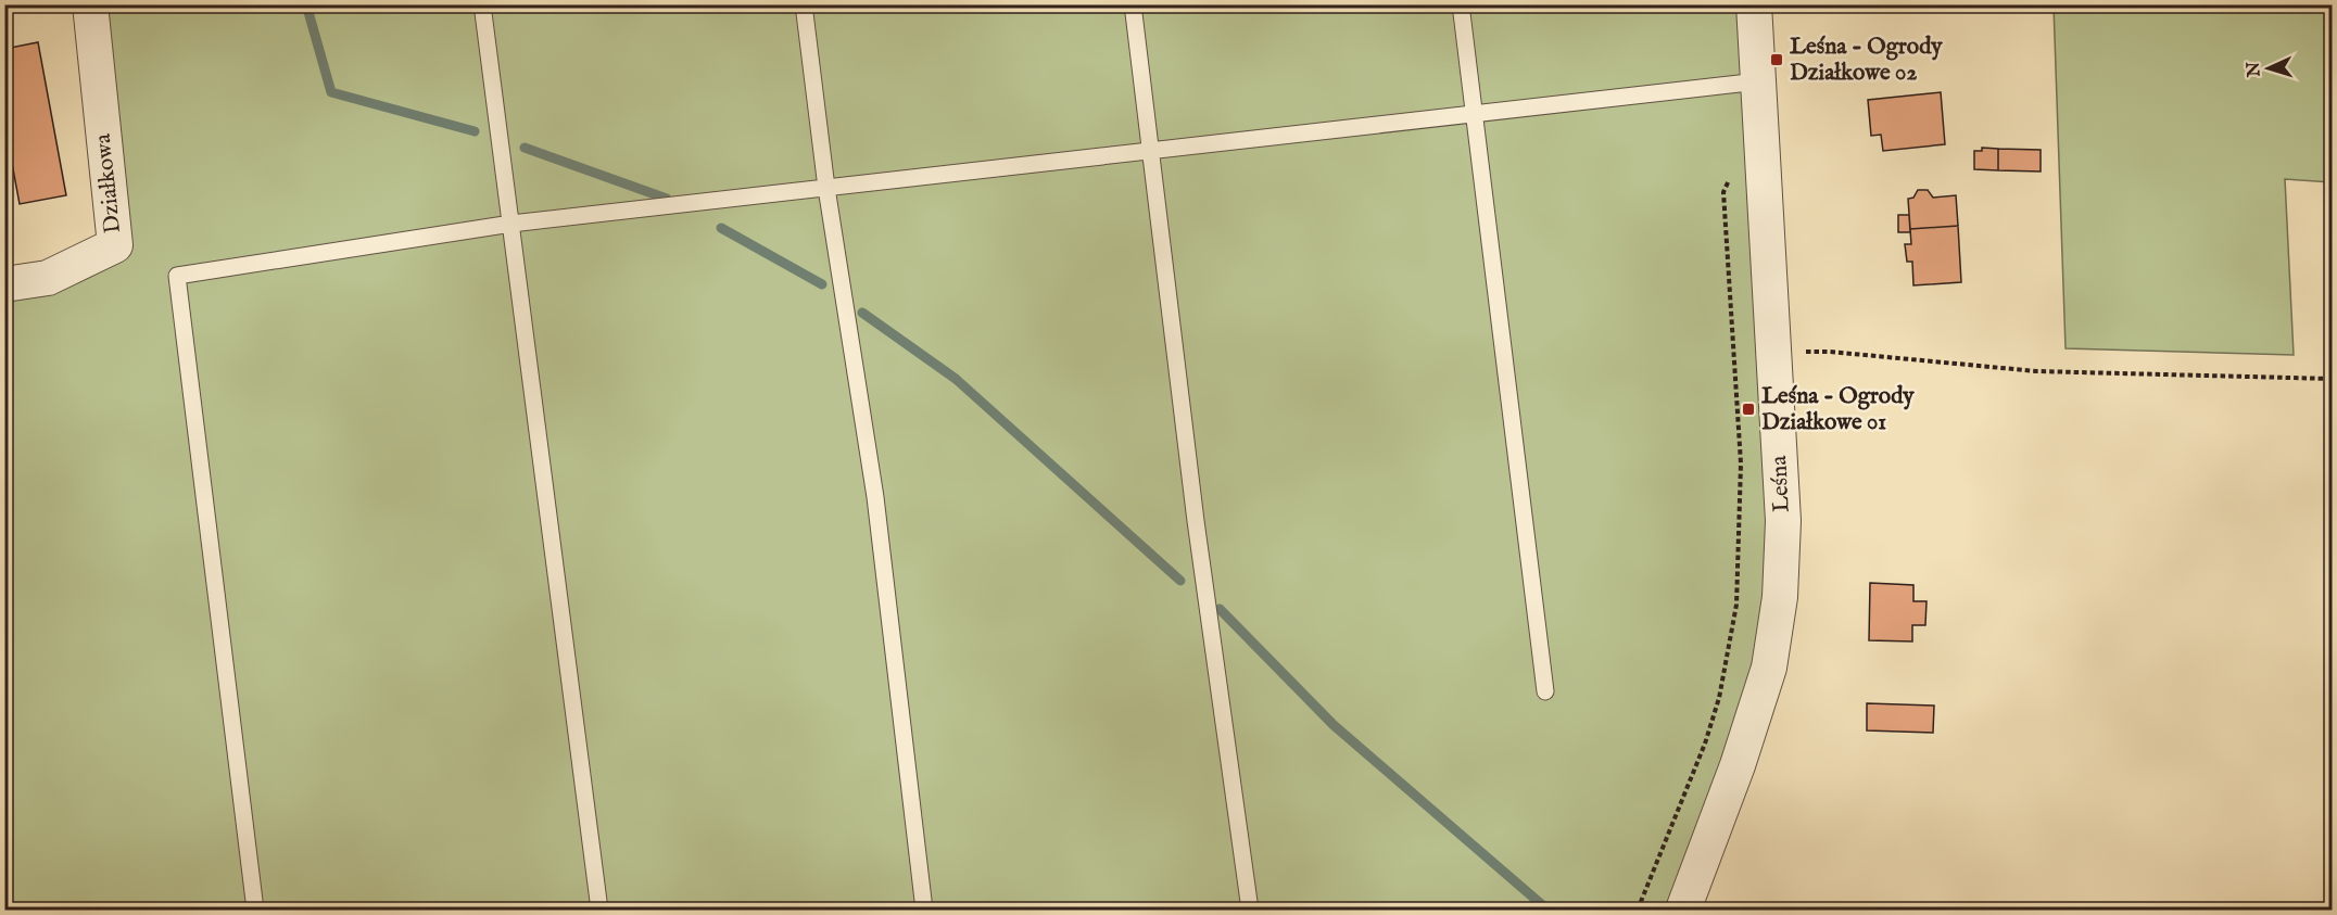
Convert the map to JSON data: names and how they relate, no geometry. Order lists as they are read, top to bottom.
{
  "streets": {
    "street": ["Działkowa", "Leśna"]
  },
  "places": {
    "transit": ["Leśna - Ogrody Działkowe 02", "Leśna - Ogrody Działkowe 01"]
  },
  "north": "left"
}
